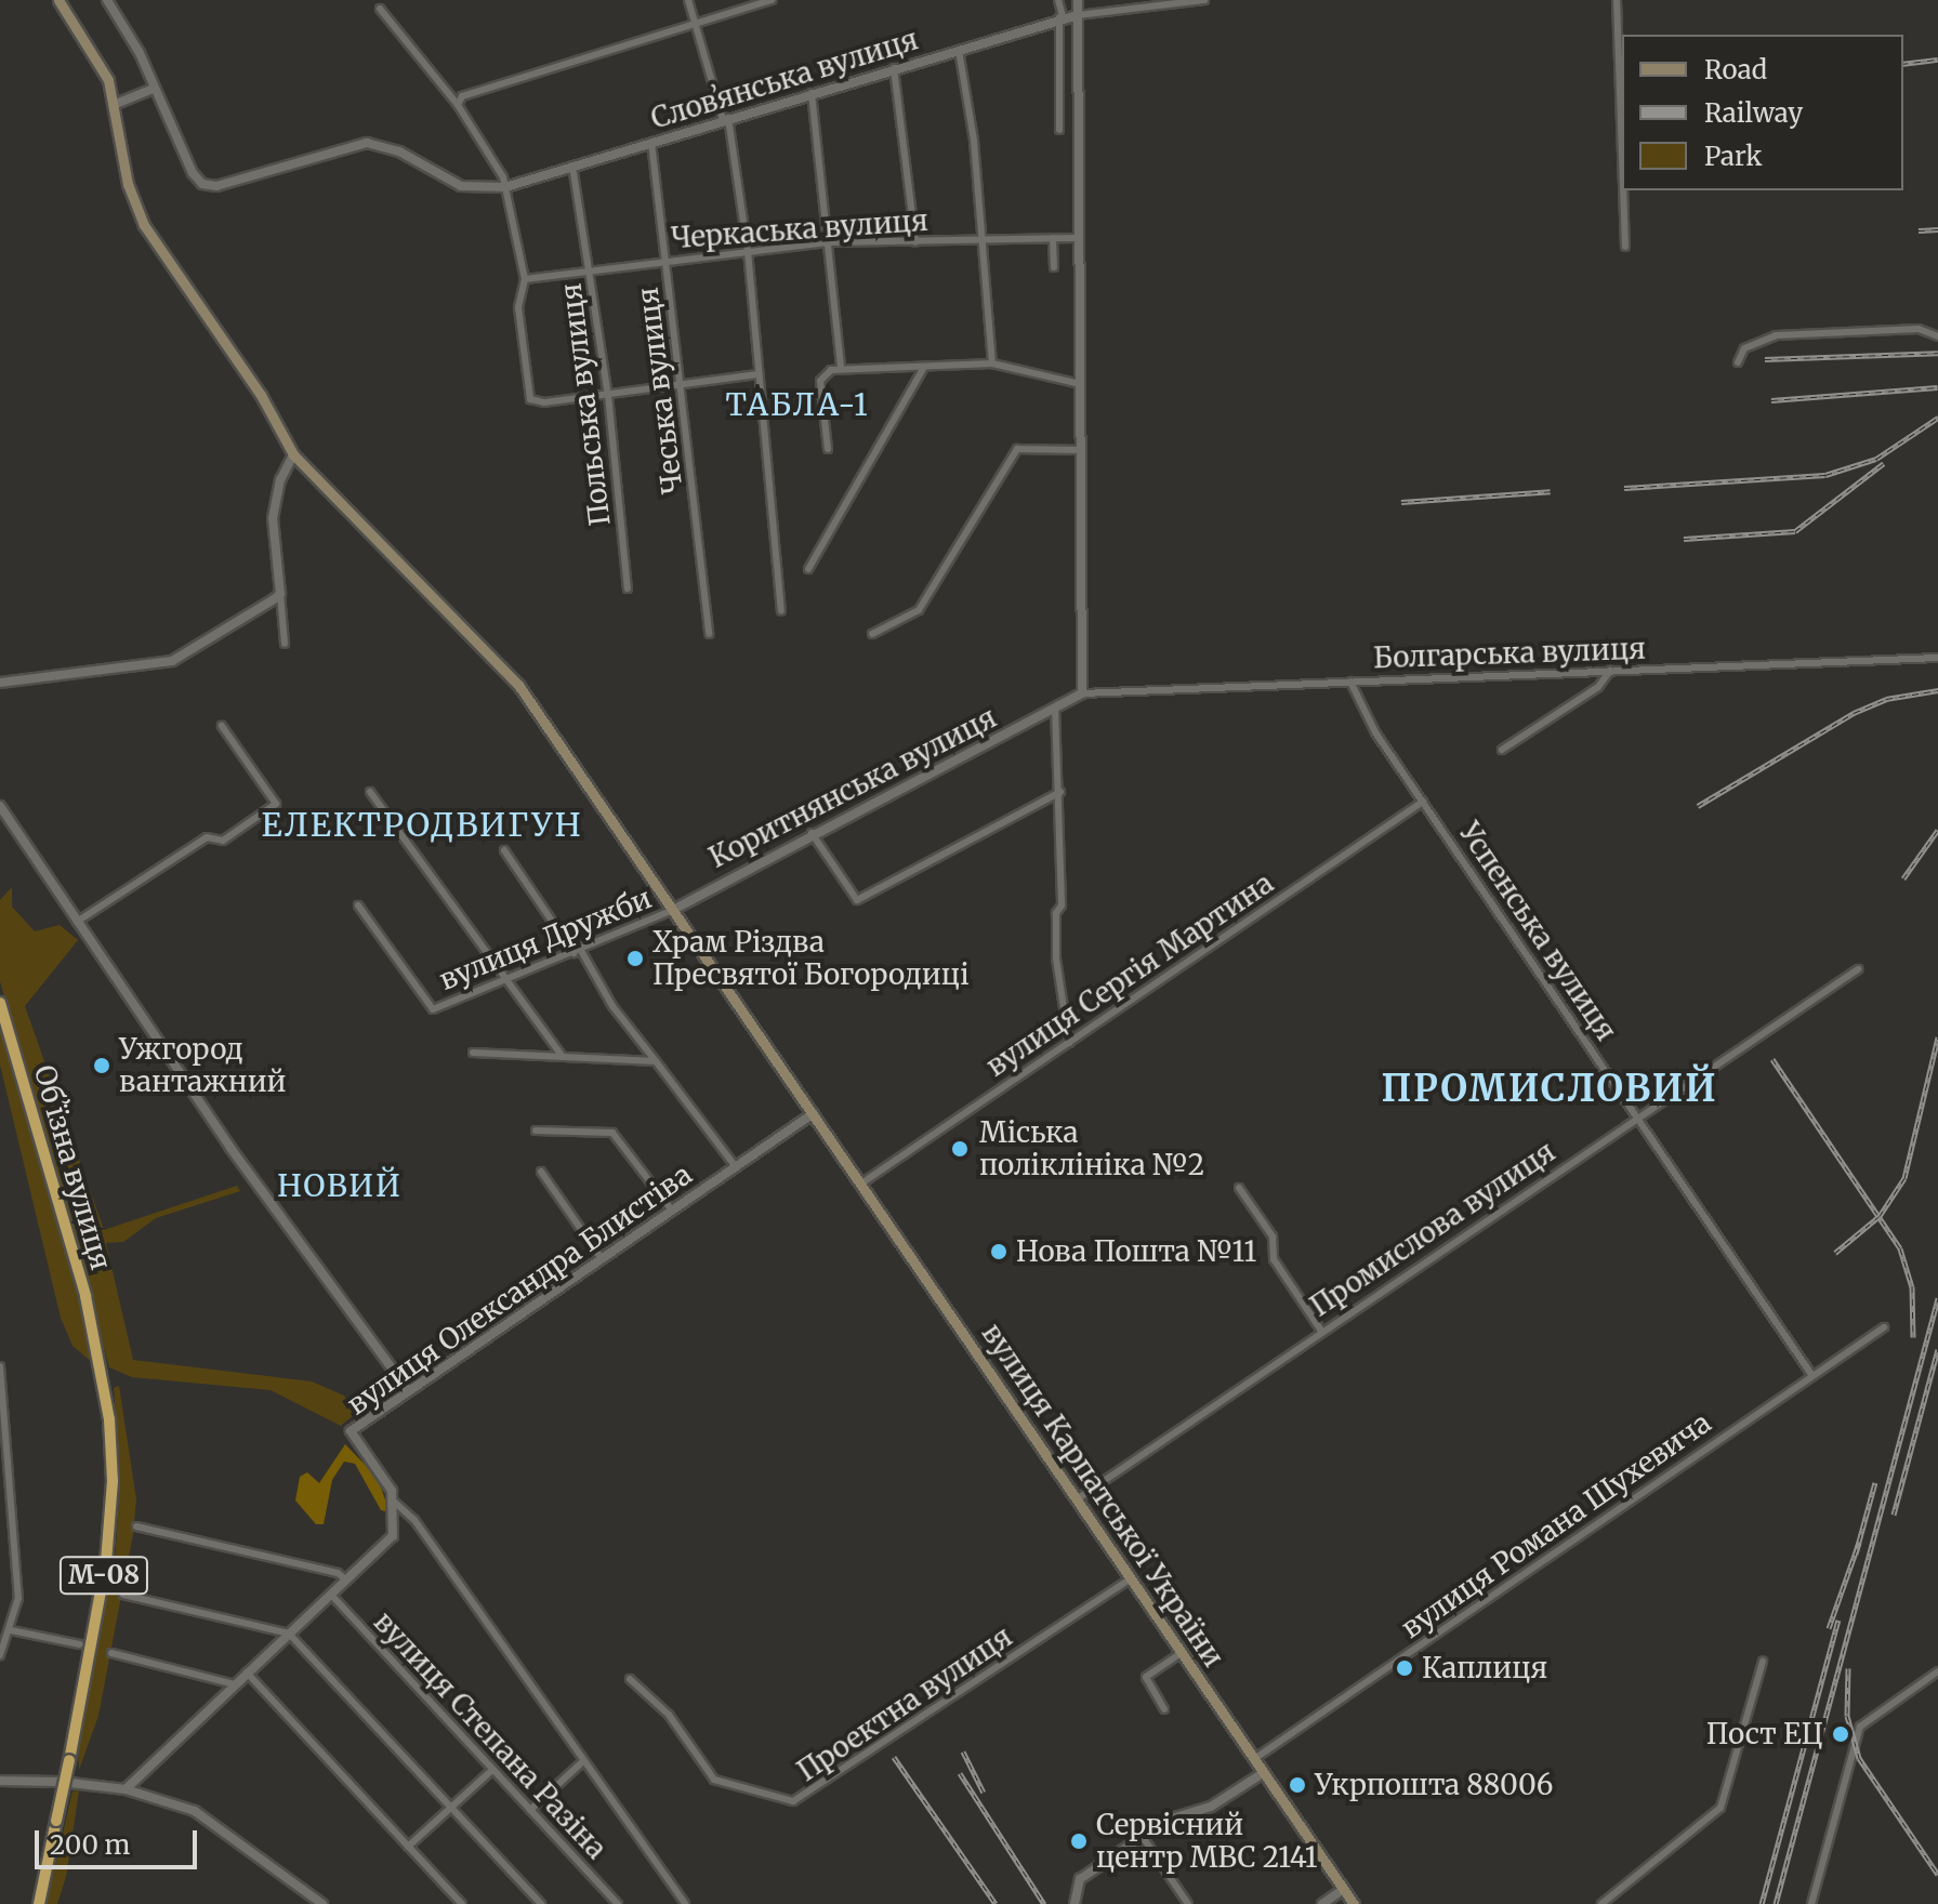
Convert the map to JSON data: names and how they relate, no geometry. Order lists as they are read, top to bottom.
{
  "streets": {
    "highway": ["Обʼїзна вулиця", "М-08"],
    "main road": ["вулиця Карпатської України"],
    "street": [
      "Словʼянська вулиця",
      "Черкаська вулиця",
      "Чеська вулиця",
      "Польська вулиця",
      "Болгарська вулиця",
      "Коритнянська вулиця",
      "Успенська вулиця",
      "вулиця Дружби",
      "вулиця Сергія Мартина",
      "Промислова вулиця",
      "вулиця Олександра Блистіва",
      "вулиця Романа Шухевича",
      "Проектна вулиця",
      "вулиця Степана Разіна"
    ]
  },
  "crossings": [
    ["Словʼянська вулиця", "Чеська вулиця"],
    ["Словʼянська вулиця", "Польська вулиця"],
    ["Черкаська вулиця", "Чеська вулиця"],
    ["Черкаська вулиця", "Польська вулиця"],
    ["Болгарська вулиця", "Коритнянська вулиця"],
    ["Болгарська вулиця", "Успенська вулиця"],
    ["Коритнянська вулиця", "вулиця Дружби"],
    ["Коритнянська вулиця", "вулиця Карпатської України"],
    ["Успенська вулиця", "вулиця Сергія Мартина"],
    ["Успенська вулиця", "Промислова вулиця"],
    ["Успенська вулиця", "вулиця Романа Шухевича"],
    ["вулиця Дружби", "вулиця Карпатської України"],
    ["вулиця Сергія Мартина", "вулиця Карпатської України"],
    ["Промислова вулиця", "вулиця Карпатської України"],
    ["вулиця Олександра Блистіва", "вулиця Карпатської України"],
    ["вулиця Карпатської України", "вулиця Романа Шухевича"],
    ["вулиця Карпатської України", "Проектна вулиця"]
  ],
  "districts": [
    "ТАБЛА-1",
    "ЕЛЕКТРОДВИГУН",
    "ПРОМИСЛОВИЙ",
    "НОВИЙ"
  ],
  "places": [
    "Храм Різдва Пресвятої Богородиці",
    "Ужгород вантажний",
    "Міська поліклініка №2",
    "Нова Пошта №11",
    "Каплиця",
    "Пост ЕЦ",
    "Укрпошта 88006",
    "Сервісний центр МВС 2141"
  ],
  "legend": ["Road", "Railway", "Park"],
  "scale_bar": "200 m"
}
